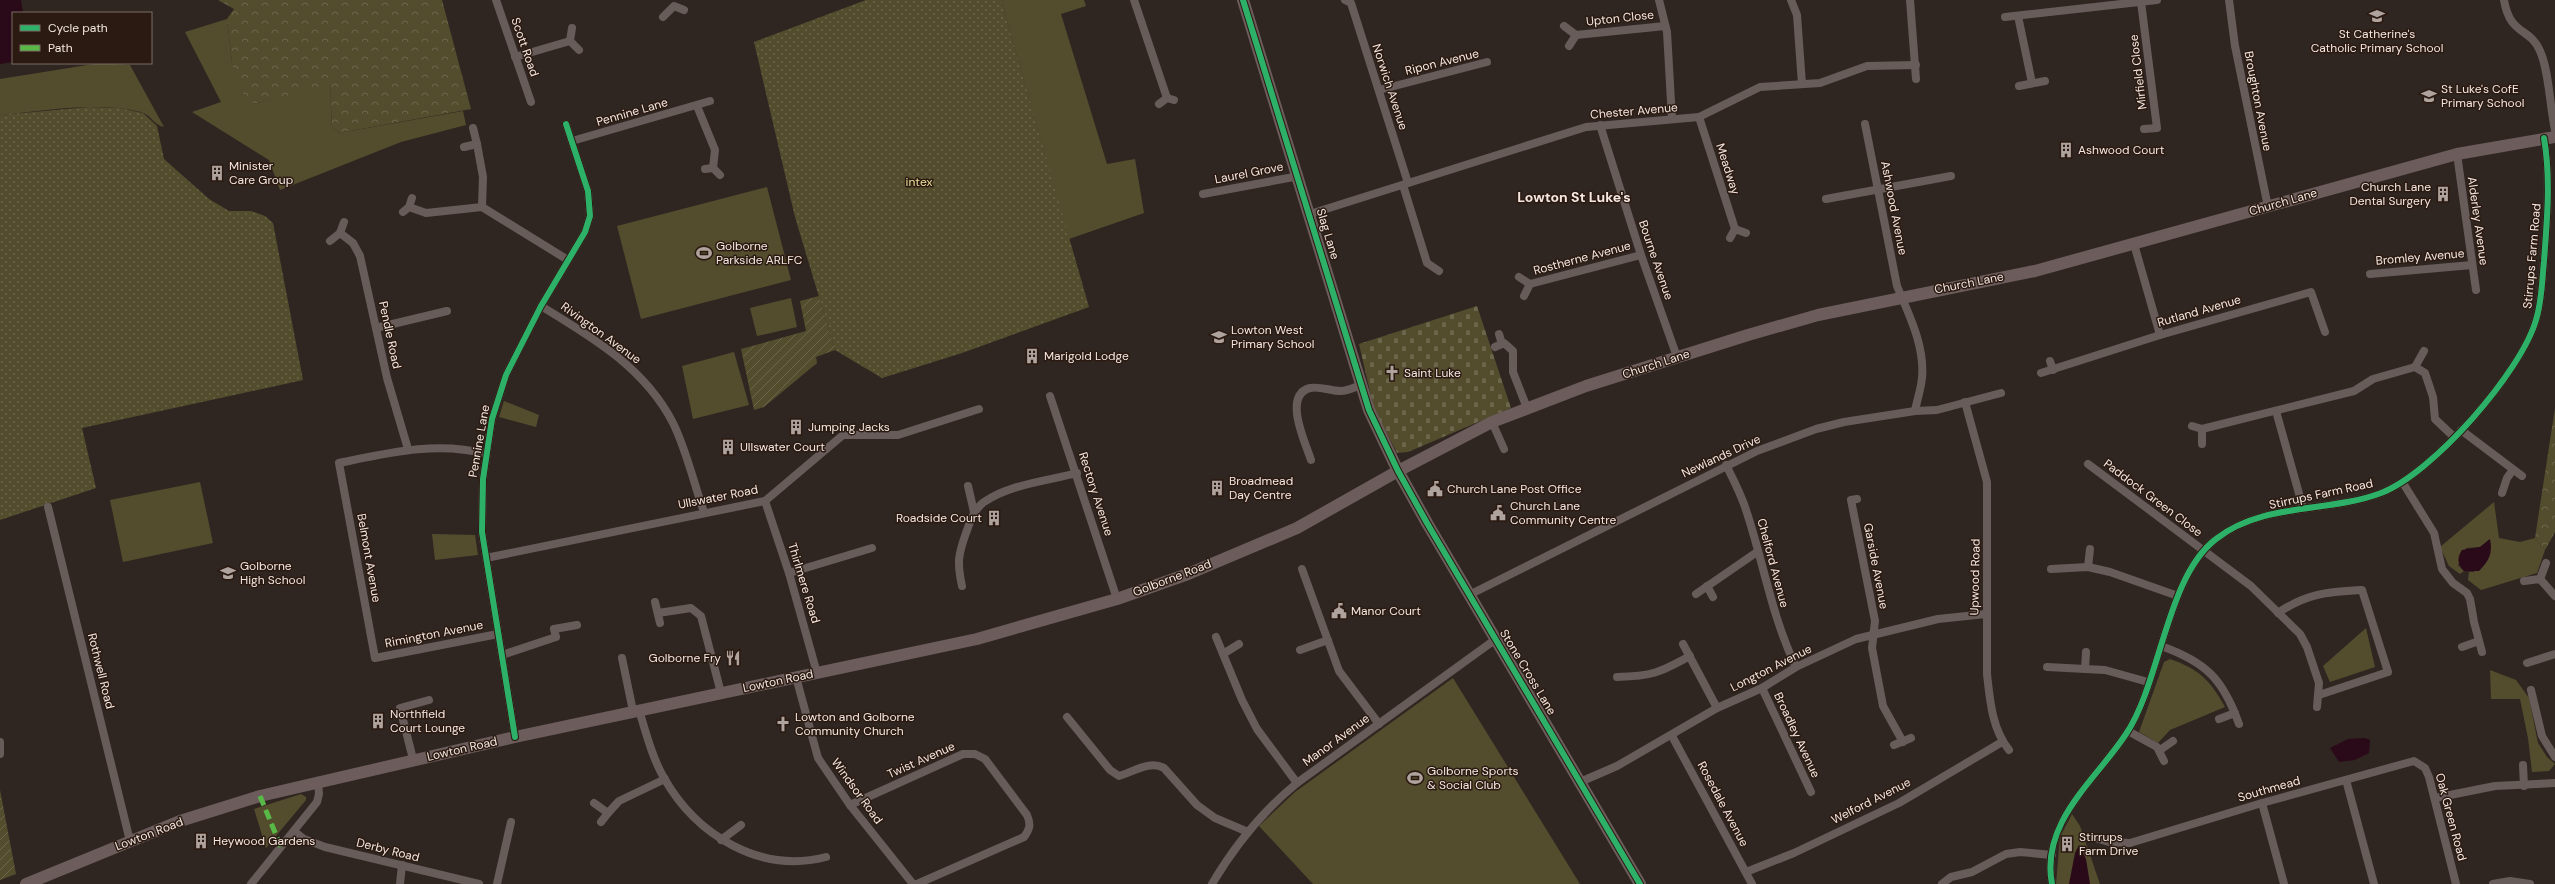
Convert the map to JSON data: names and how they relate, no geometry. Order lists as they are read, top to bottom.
{
  "streets": {
    "main road": [
      "Church Lane",
      "Slag Lane",
      "Golborne Road",
      "Stone Cross Lane",
      "Lowton Road"
    ],
    "street": [
      "Upton Close",
      "Scott Road",
      "Ripon Avenue",
      "Mirfield Close",
      "Norwich Avenue",
      "Broughton Avenue",
      "Chester Avenue",
      "Pennine Lane",
      "Meadway",
      "Laurel Grove",
      "Ashwood Avenue",
      "Alderley Avenue",
      "Stirrups Farm Road",
      "Bromley Avenue",
      "Rostherne Avenue",
      "Bourne Avenue",
      "Rutland Avenue",
      "Rivington Avenue",
      "Pendle Road",
      "Newlands Drive",
      "Rectory Avenue",
      "Ullswater Road",
      "Paddock Green Close",
      "Belmont Avenue",
      "Chelford Avenue",
      "Garside Avenue",
      "Upwood Road",
      "Thirlmere Road",
      "Rimington Avenue",
      "Longton Avenue",
      "Rothwell Road",
      "Broadley Avenue",
      "Manor Avenue",
      "Twist Avenue",
      "Southmead",
      "Windsor Road",
      "Welford Avenue",
      "Rosedale Avenue",
      "Oak Green Road",
      "Derby Road"
    ]
  },
  "crossings": [
    ["Ripon Avenue", "Norwich Avenue"],
    ["Norwich Avenue", "Chester Avenue"],
    ["Broughton Avenue", "Church Lane"],
    ["Chester Avenue", "Meadway"],
    ["Chester Avenue", "Slag Lane"],
    ["Chester Avenue", "Bourne Avenue"],
    ["Pennine Lane", "Rivington Avenue"],
    ["Pennine Lane", "Ullswater Road"],
    ["Pennine Lane", "Rimington Avenue"],
    ["Pennine Lane", "Lowton Road"],
    ["Laurel Grove", "Slag Lane"],
    ["Church Lane", "Ashwood Avenue"],
    ["Church Lane", "Alderley Avenue"],
    ["Church Lane", "Slag Lane"],
    ["Church Lane", "Stirrups Farm Road"],
    ["Church Lane", "Bourne Avenue"],
    ["Church Lane", "Golborne Road"],
    ["Church Lane", "Stone Cross Lane"],
    ["Ashwood Avenue", "Newlands Drive"],
    ["Alderley Avenue", "Bromley Avenue"],
    ["Slag Lane", "Golborne Road"],
    ["Slag Lane", "Stone Cross Lane"],
    ["Stirrups Farm Road", "Paddock Green Close"],
    ["Rostherne Avenue", "Bourne Avenue"],
    ["Rivington Avenue", "Ullswater Road"],
    ["Pendle Road", "Belmont Avenue"],
    ["Newlands Drive", "Chelford Avenue"],
    ["Newlands Drive", "Upwood Road"],
    ["Newlands Drive", "Stone Cross Lane"],
    ["Rectory Avenue", "Golborne Road"],
    ["Ullswater Road", "Thirlmere Road"],
    ["Belmont Avenue", "Rimington Avenue"],
    ["Chelford Avenue", "Longton Avenue"],
    ["Garside Avenue", "Longton Avenue"],
    ["Upwood Road", "Longton Avenue"],
    ["Upwood Road", "Welford Avenue"],
    ["Golborne Road", "Stone Cross Lane"],
    ["Golborne Road", "Lowton Road"],
    ["Thirlmere Road", "Lowton Road"],
    ["Longton Avenue", "Stone Cross Lane"],
    ["Longton Avenue", "Broadley Avenue"],
    ["Longton Avenue", "Rosedale Avenue"],
    ["Rothwell Road", "Lowton Road"],
    ["Stone Cross Lane", "Manor Avenue"],
    ["Lowton Road", "Windsor Road"],
    ["Twist Avenue", "Windsor Road"],
    ["Southmead", "Oak Green Road"],
    ["Welford Avenue", "Rosedale Avenue"]
  ],
  "districts": ["Lowton St Luke's"],
  "parks": ["intex"],
  "places": {
    "school or university": [
      "St Catherine's Catholic Primary School",
      "St Luke's CofE Primary School",
      "Lowton West Primary School",
      "Golborne High School"
    ],
    "building": [
      "Ashwood Court",
      "Minister Care Group",
      "Church Lane Dental Surgery",
      "Marigold Lodge",
      "Jumping Jacks",
      "Ullswater Court",
      "Broadmead Day Centre",
      "Roadside Court",
      "Northfield Court Lounge",
      "Heywood Gardens",
      "Stirrups Farm Drive"
    ],
    "sports": ["Golborne Parkside ARLFC", "Golborne Sports & Social Club"],
    "church": ["Saint Luke", "Lowton and Golborne Community Church"],
    "public building": ["Church Lane Post Office", "Church Lane Community Centre", "Manor Court"],
    "restaurant": ["Golborne Fry"]
  },
  "legend": ["Cycle path", "Path"]
}
